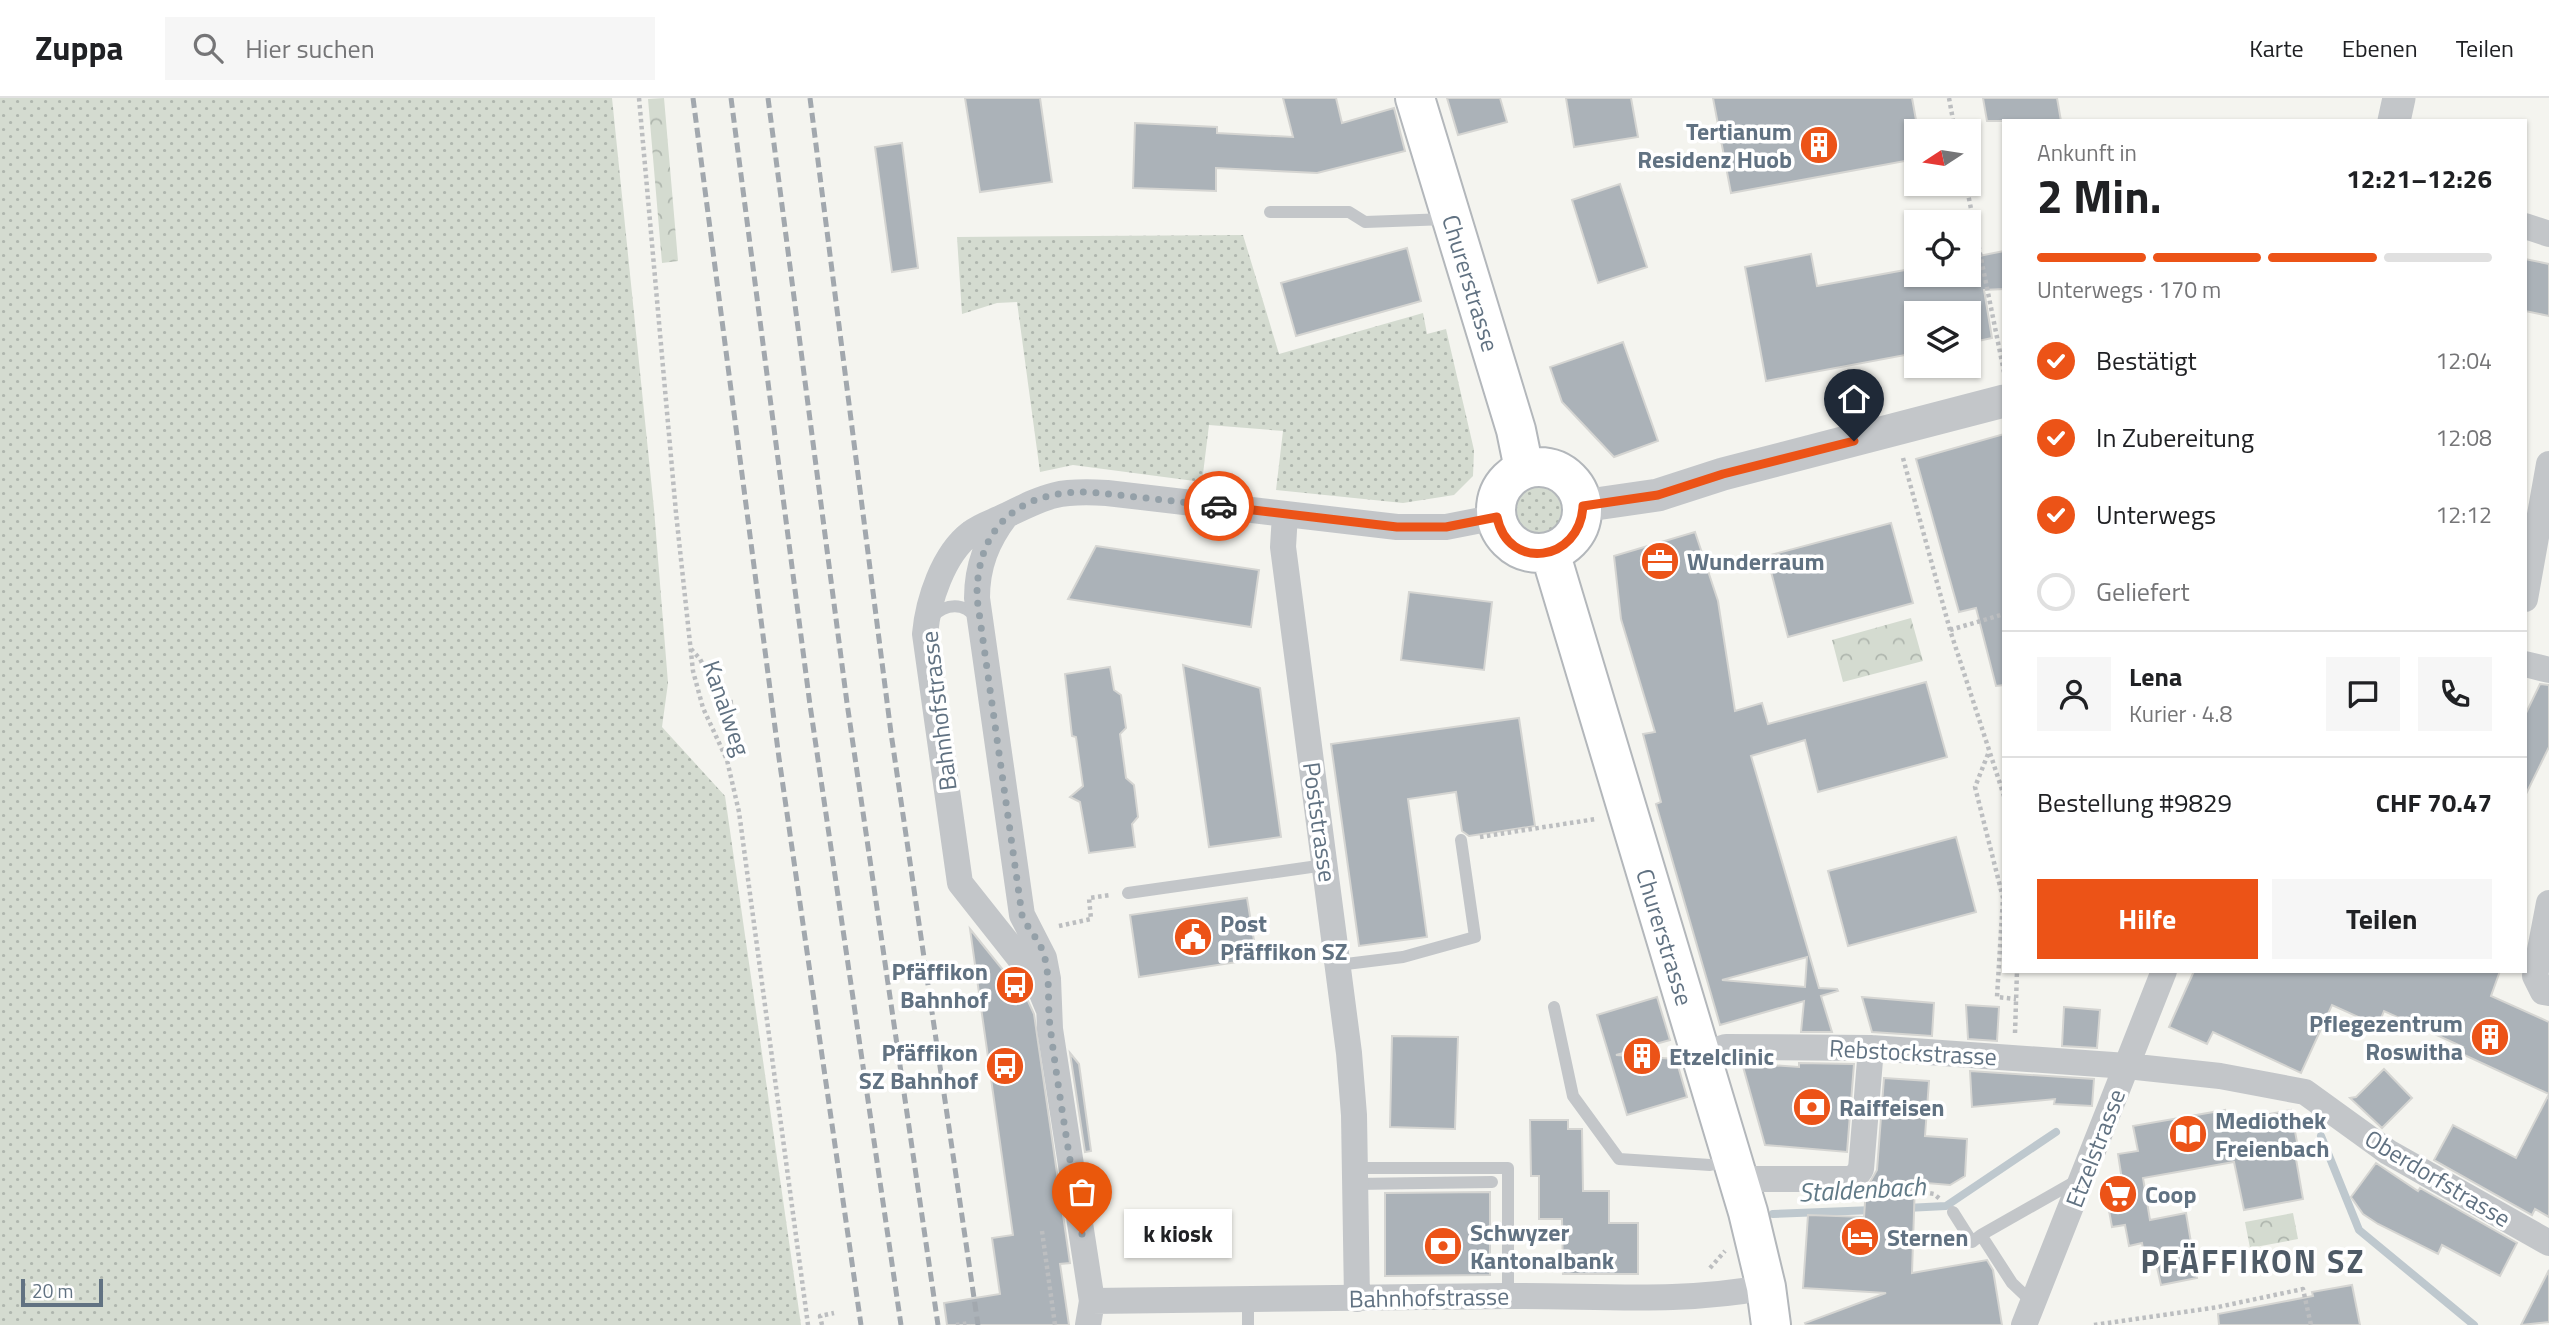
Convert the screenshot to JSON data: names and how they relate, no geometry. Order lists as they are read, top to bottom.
{
  "streets": {
    "main road": ["Churerstrasse"],
    "street": [
      "Bahnhofstrasse",
      "Poststrasse",
      "Rebstockstrasse",
      "Etzelstrasse",
      "Oberdorfstrasse"
    ],
    "path": ["Kanalweg"]
  },
  "crossings": [
    ["Churerstrasse", "Bahnhofstrasse"],
    ["Churerstrasse", "Rebstockstrasse"],
    ["Bahnhofstrasse", "Poststrasse"],
    ["Rebstockstrasse", "Etzelstrasse"],
    ["Rebstockstrasse", "Oberdorfstrasse"],
    ["Etzelstrasse", "Oberdorfstrasse"]
  ],
  "districts": ["PFÄFFIKON SZ"],
  "water": ["Staldenbach"],
  "places": {
    "building": ["Tertianum Residenz Huob", "Pflegezentrum Roswitha", "Etzelclinic"],
    "office": ["Wunderraum"],
    "public building": ["Post Pfäffikon SZ"],
    "bus stop": ["Pfäffikon Bahnhof", "Pfäffikon SZ Bahnhof"],
    "bank": ["Raiffeisen", "Schwyzer Kantonalbank"],
    "library": ["Mediothek Freienbach"],
    "supermarket": ["Coop"],
    "other": ["k kiosk"],
    "hotel": ["Sternen"]
  },
  "scale_bar": "20 m",
  "north": "left",
  "page": {
    "header": "Zuppa",
    "search": "Hier suchen",
    "nav": ["Karte", "Ebenen", "Teilen"],
    "heading": ["2 Min.", "Ankunft in", "12:21–12:26"],
    "panel": [
      "Lena",
      "Kurier · 4.8",
      "Bestellung #9829",
      "CHF 70.47"
    ],
    "bar": "Unterwegs · 170 m",
    "list": [
      ["Bestätigt", "12:04"],
      ["In Zubereitung", "12:08"],
      ["Unterwegs", "12:12"],
      "Geliefert"
    ],
    "buttons": ["Hilfe", "Teilen"],
    "bubble": "k kiosk",
    "scale": "20 m"
  }
}
